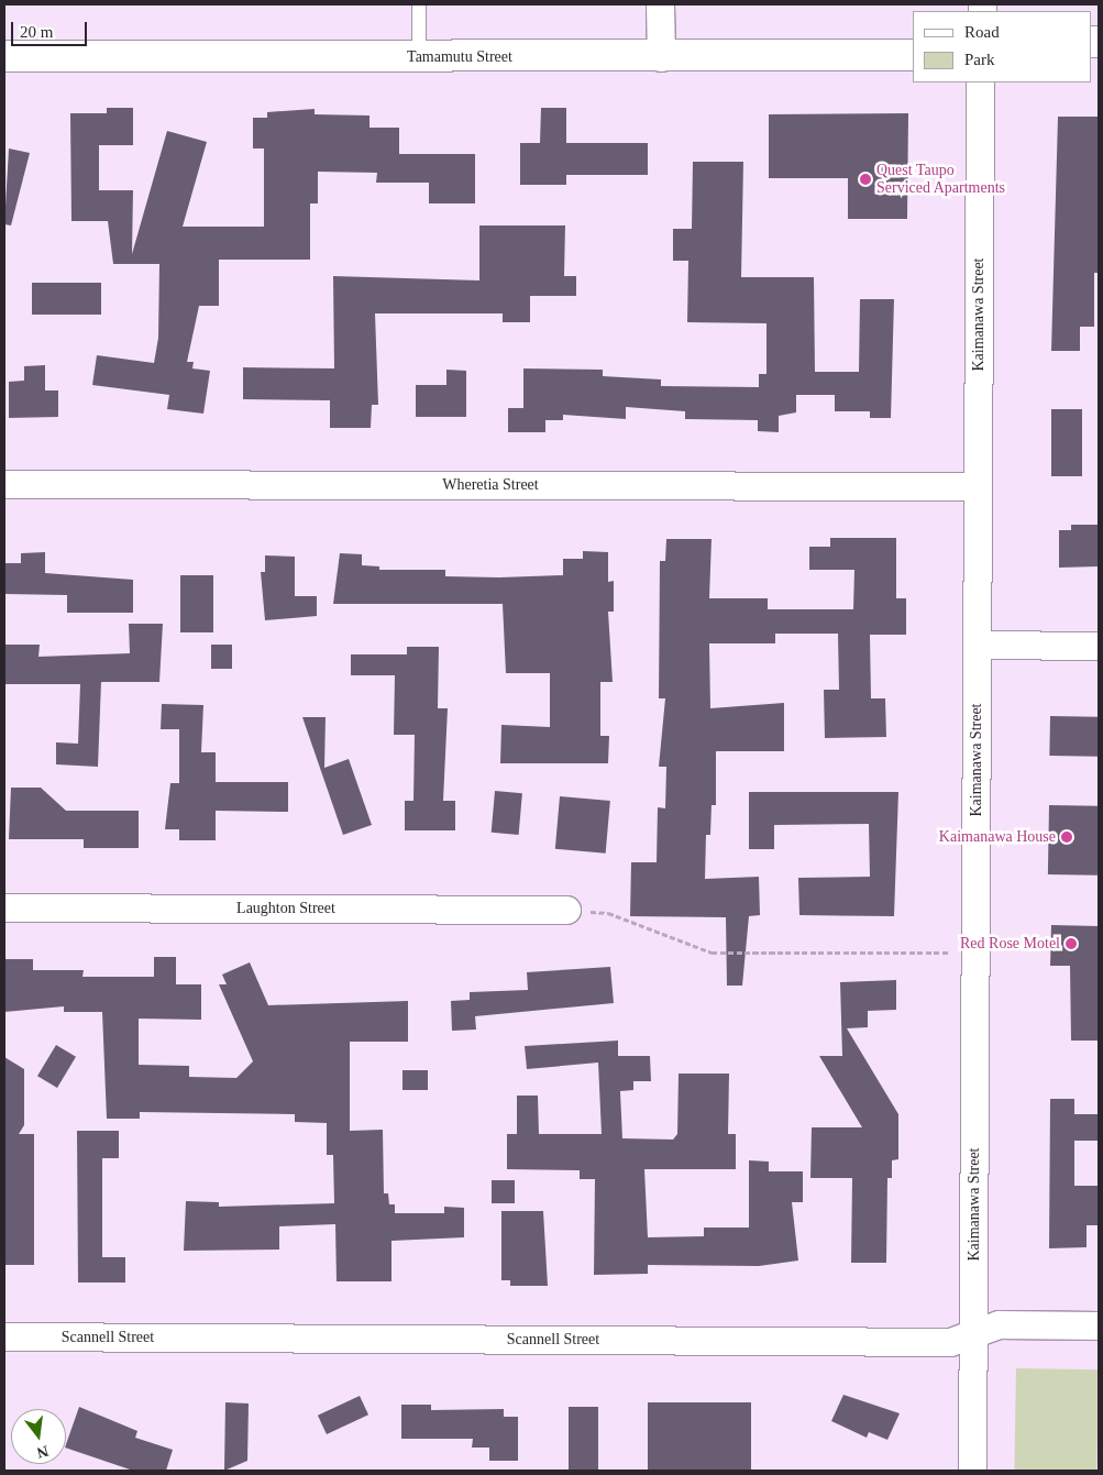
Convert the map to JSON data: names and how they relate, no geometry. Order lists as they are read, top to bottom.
{
  "streets": {
    "street": [
      "Tamamutu Street",
      "Kaimanawa Street",
      "Wheretia Street",
      "Laughton Street",
      "Scannell Street"
    ]
  },
  "crossings": [
    ["Kaimanawa Street", "Wheretia Street"],
    ["Kaimanawa Street", "Scannell Street"]
  ],
  "places": ["Quest Taupo Serviced Apartments", "Kaimanawa House", "Red Rose Motel"],
  "legend": ["Road", "Park"],
  "scale_bar": "20 m",
  "north": "bottom"
}
